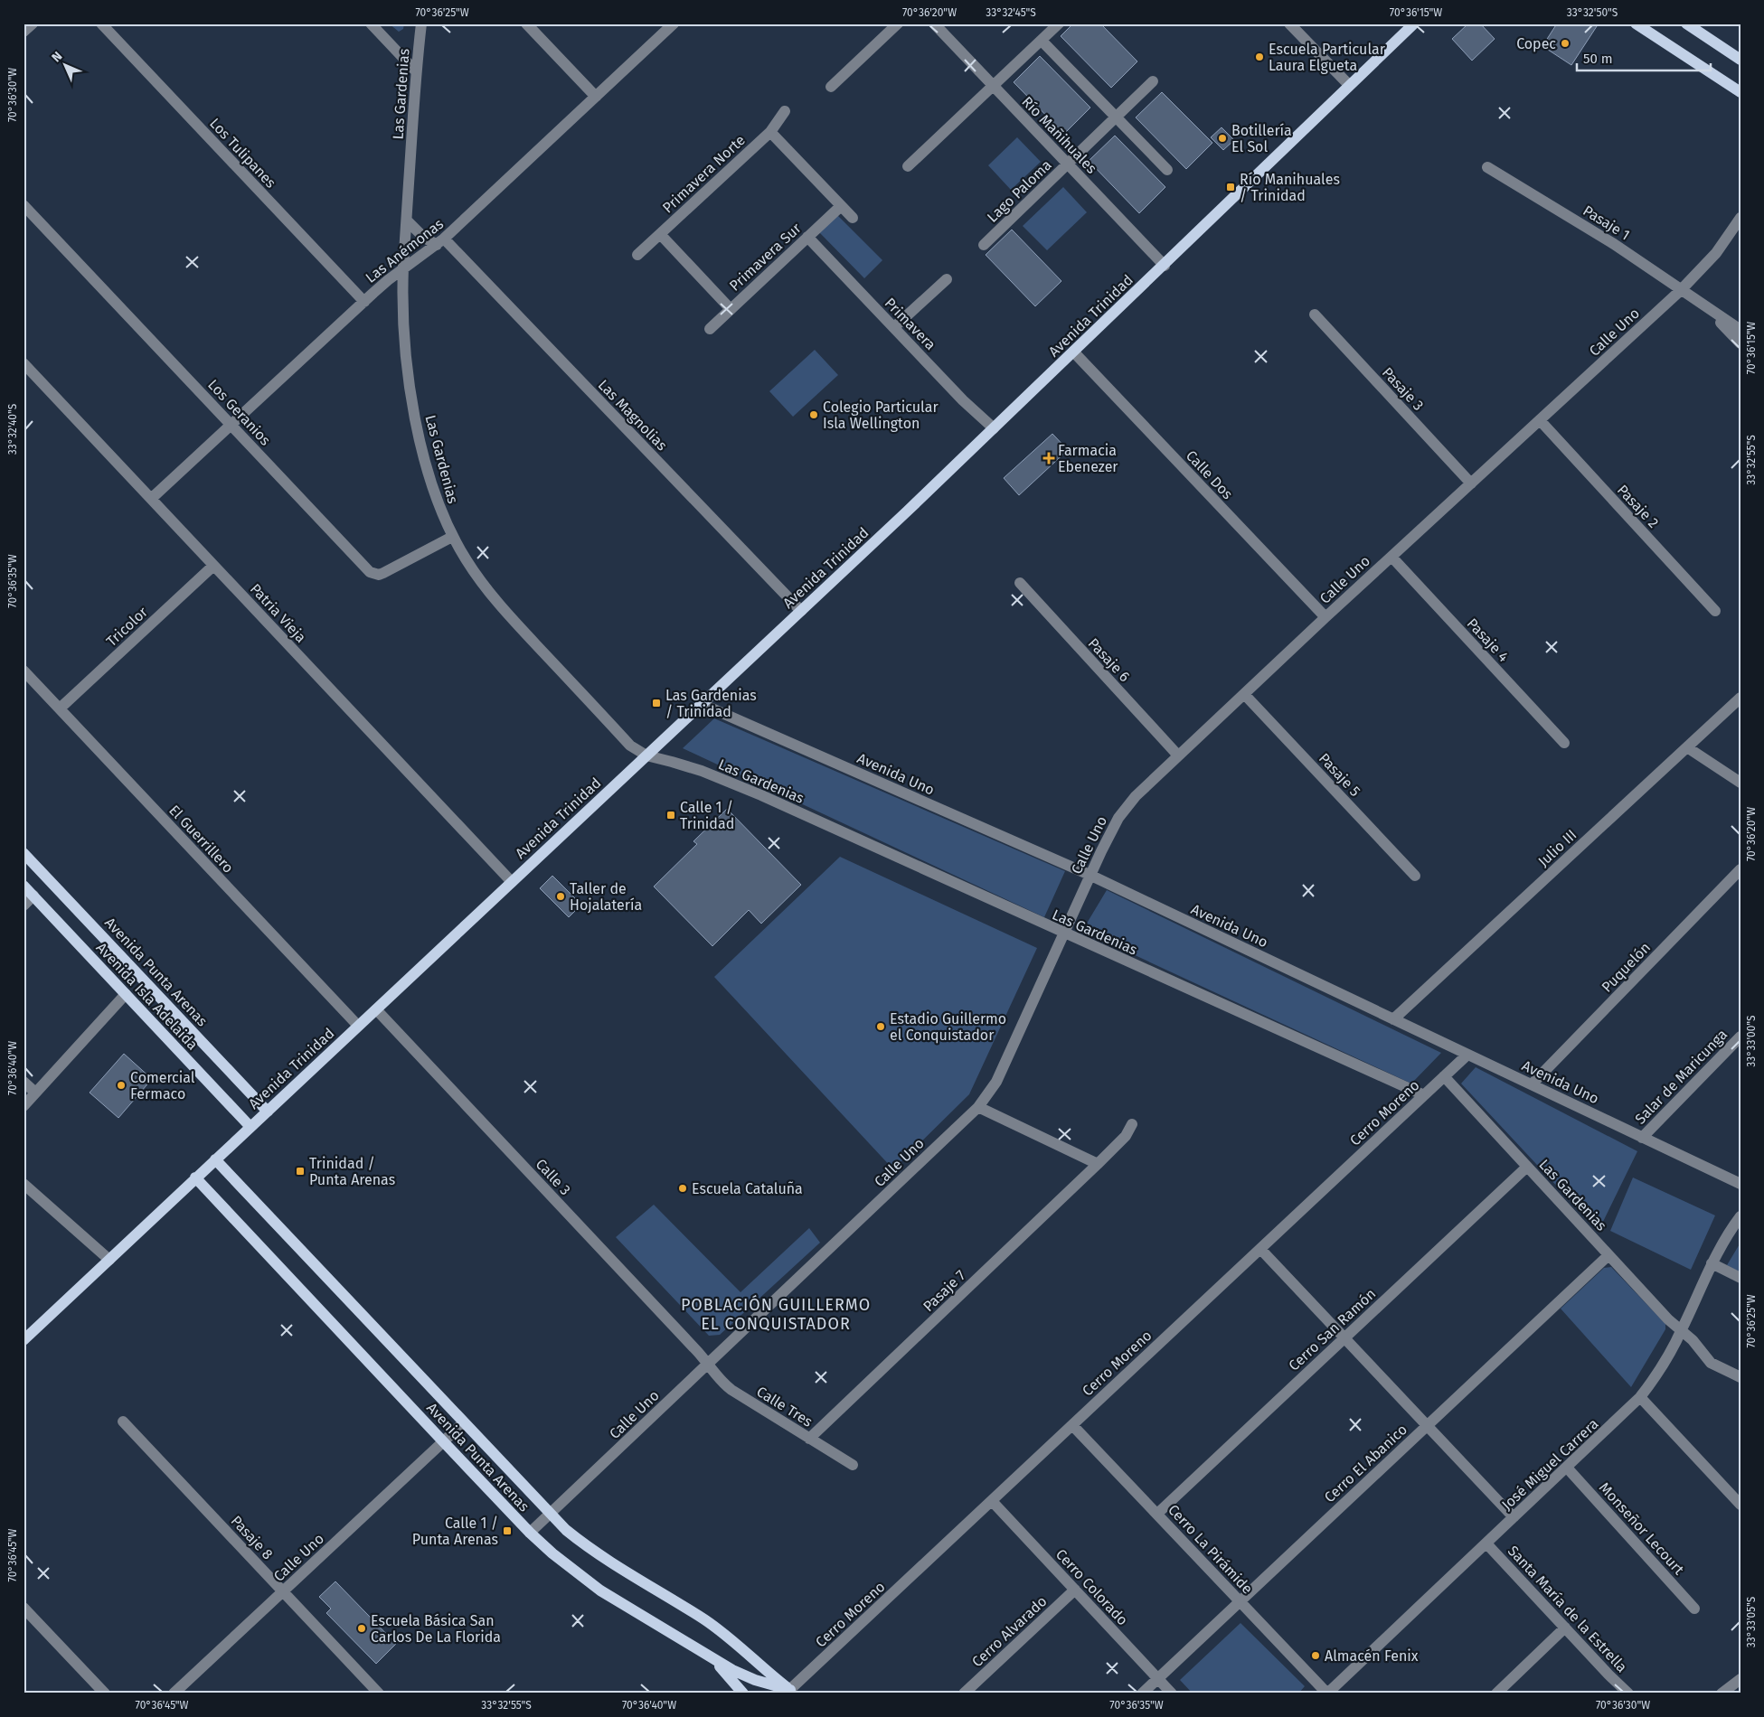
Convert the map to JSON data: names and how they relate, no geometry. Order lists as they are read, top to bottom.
{
  "streets": {
    "main road": ["Avenida Trinidad", "Avenida Punta Arenas", "Avenida Isla Adelaida"],
    "street": [
      "Las Gardenias",
      "Río Mañihuales",
      "Los Tulipanes",
      "Primavera Norte",
      "Lago Paloma",
      "Pasaje 1",
      "Las Anémonas",
      "Primavera Sur",
      "Primavera",
      "Calle Uno",
      "Pasaje 3",
      "Los Geranios",
      "Las Magnolias",
      "Calle Dos",
      "Pasaje 2",
      "Patria Vieja",
      "Tricolor",
      "Pasaje 4",
      "Pasaje 6",
      "Avenida Uno",
      "Pasaje 5",
      "El Guerrillero",
      "Julio III",
      "Puquelón",
      "Salar de Maricunga",
      "Cerro Moreno",
      "Calle 3",
      "Pasaje 7",
      "Cerro San Ramón",
      "Calle Tres",
      "Cerro El Abanico",
      "José Miguel Carrera",
      "Monseñor Lecourt",
      "Pasaje 8",
      "Cerro La Pirámide",
      "Cerro Colorado",
      "Santa María de la Estrella",
      "Cerro Alvarado"
    ]
  },
  "crossings": [
    ["Las Gardenias", "Las Anémonas"],
    ["Las Gardenias", "Avenida Trinidad"],
    ["Las Gardenias", "Calle Uno"],
    ["Las Gardenias", "Los Geranios"],
    ["Las Gardenias", "Cerro Moreno"],
    ["Las Gardenias", "Cerro San Ramón"],
    ["Las Gardenias", "Cerro El Abanico"],
    ["Las Gardenias", "José Miguel Carrera"],
    ["Río Mañihuales", "Lago Paloma"],
    ["Río Mañihuales", "Avenida Trinidad"],
    ["Los Tulipanes", "Las Anémonas"],
    ["Pasaje 1", "Calle Uno"],
    ["Las Anémonas", "Los Geranios"],
    ["Las Anémonas", "Las Magnolias"],
    ["Las Anémonas", "Patria Vieja"],
    ["Primavera Sur", "Primavera"],
    ["Avenida Trinidad", "Primavera"],
    ["Avenida Trinidad", "Las Magnolias"],
    ["Avenida Trinidad", "Calle Dos"],
    ["Avenida Trinidad", "Patria Vieja"],
    ["Avenida Trinidad", "Avenida Uno"],
    ["Avenida Trinidad", "El Guerrillero"],
    ["Avenida Trinidad", "Avenida Punta Arenas"],
    ["Avenida Trinidad", "Avenida Isla Adelaida"],
    ["Avenida Trinidad", "Calle 3"],
    ["Calle Uno", "Pasaje 3"],
    ["Calle Uno", "Calle Dos"],
    ["Calle Uno", "Pasaje 2"],
    ["Calle Uno", "Pasaje 4"],
    ["Calle Uno", "Pasaje 6"],
    ["Calle Uno", "Avenida Uno"],
    ["Calle Uno", "Pasaje 5"],
    ["Calle Uno", "Avenida Punta Arenas"],
    ["Calle Uno", "Calle 3"],
    ["Calle Uno", "Calle Tres"],
    ["Calle Uno", "Pasaje 8"],
    ["Patria Vieja", "Tricolor"],
    ["Tricolor", "El Guerrillero"],
    ["Avenida Uno", "Julio III"],
    ["Avenida Uno", "Puquelón"],
    ["Avenida Uno", "Salar de Maricunga"],
    ["Avenida Uno", "Cerro Moreno"],
    ["Avenida Punta Arenas", "Cerro Moreno"],
    ["Cerro Moreno", "Cerro La Pirámide"],
    ["Cerro Moreno", "Cerro Colorado"],
    ["Calle 3", "Calle Tres"],
    ["Pasaje 7", "Calle Tres"],
    ["Cerro San Ramón", "Cerro La Pirámide"],
    ["Cerro El Abanico", "Cerro La Pirámide"],
    ["Cerro El Abanico", "Cerro Colorado"],
    ["José Miguel Carrera", "Monseñor Lecourt"],
    ["José Miguel Carrera", "Cerro La Pirámide"],
    ["José Miguel Carrera", "Santa María de la Estrella"],
    ["Cerro Colorado", "Cerro Alvarado"]
  ],
  "districts": ["POBLACIÓN GUILLERMO EL CONQUISTADOR"],
  "places": {
    "other": [
      "Copec",
      "Escuela Particular Laura Elgueta",
      "Botillería El Sol",
      "Colegio Particular Isla Wellington",
      "Taller de Hojalatería",
      "Estadio Guillermo el Conquistador",
      "Comercial Fermaco",
      "Escuela Cataluña",
      "Escuela Básica San Carlos De La Florida",
      "Almacén Fenix"
    ],
    "transit": [
      "Río Manihuales / Trinidad",
      "Las Gardenias / Trinidad",
      "Calle 1 / Trinidad",
      "Trinidad / Punta Arenas",
      "Calle 1 / Punta Arenas"
    ],
    "health": ["Farmacia Ebenezer"]
  },
  "scale_bar": "50 m",
  "north": "top left",
  "coordinates": [
    "70°36'25\"W",
    "70°36'20\"W",
    "33°32'45\"S",
    "70°36'15\"W",
    "33°32'50\"S",
    "70°36'30\"W",
    "33°32'40\"S",
    "33°32'55\"S",
    "70°36'35\"W",
    "33°33'00\"S",
    "70°36'40\"W",
    "70°36'45\"W",
    "33°33'05\"S"
  ]
}
